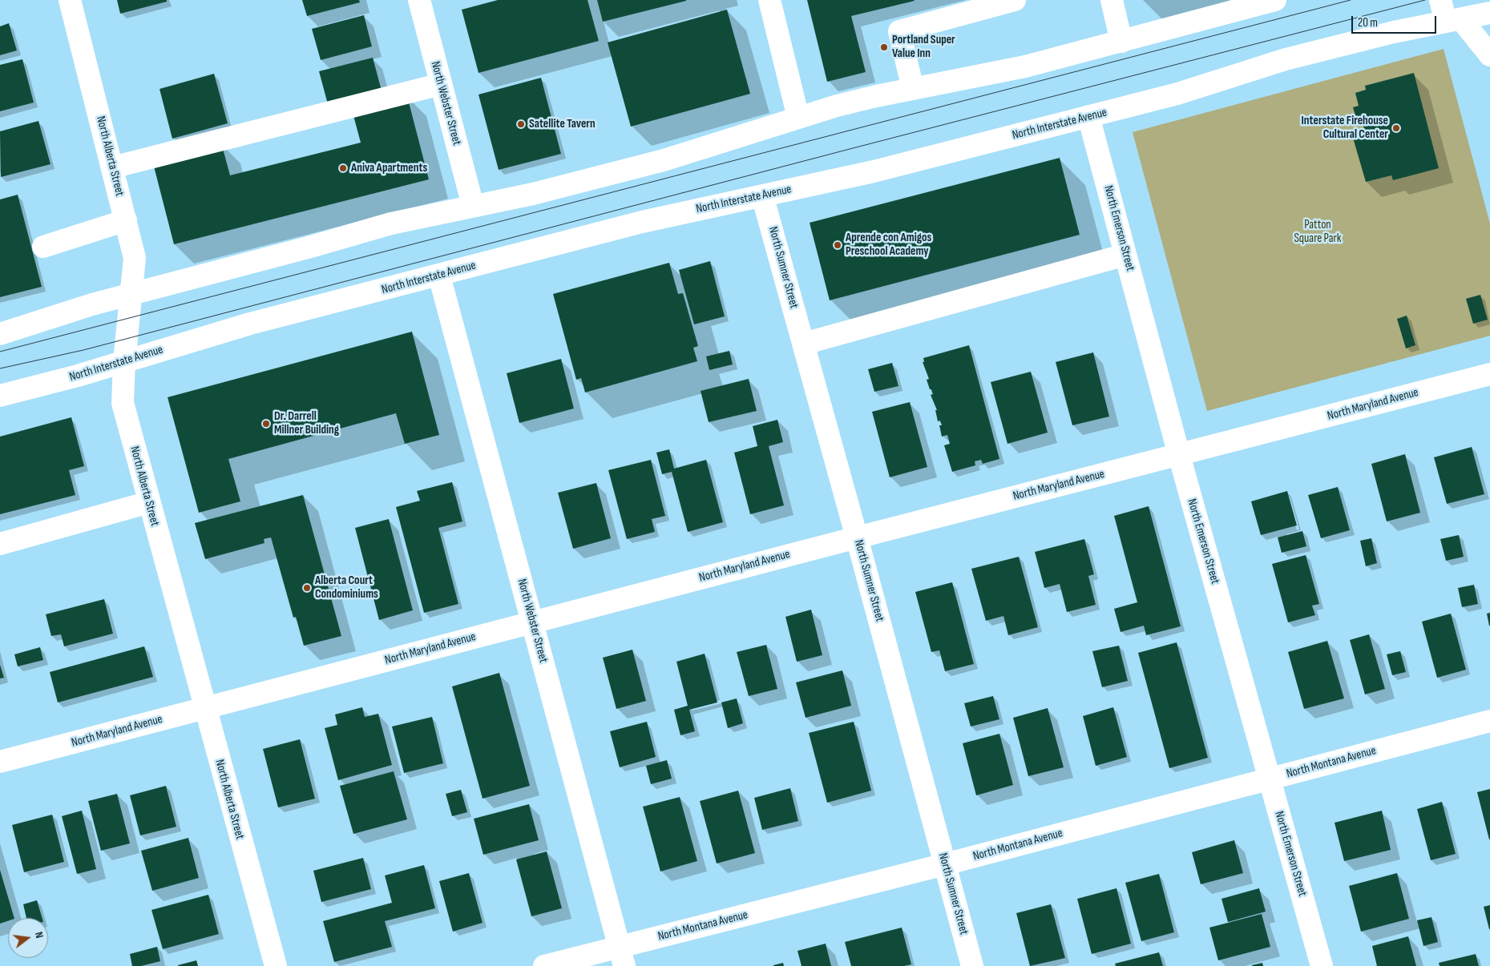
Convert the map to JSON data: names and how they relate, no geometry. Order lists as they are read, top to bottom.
{
  "streets": {
    "street": [
      "North Webster Street",
      "North Interstate Avenue",
      "North Alberta Street",
      "North Emerson Street",
      "North Sumner Street",
      "North Maryland Avenue",
      "North Montana Avenue"
    ]
  },
  "crossings": [
    ["North Webster Street", "North Interstate Avenue"],
    ["North Webster Street", "North Maryland Avenue"],
    ["North Webster Street", "North Montana Avenue"],
    ["North Interstate Avenue", "North Alberta Street"],
    ["North Interstate Avenue", "North Emerson Street"],
    ["North Interstate Avenue", "North Sumner Street"],
    ["North Alberta Street", "North Maryland Avenue"],
    ["North Emerson Street", "North Maryland Avenue"],
    ["North Emerson Street", "North Montana Avenue"],
    ["North Sumner Street", "North Maryland Avenue"],
    ["North Sumner Street", "North Montana Avenue"]
  ],
  "parks": ["Patton Square Park"],
  "places": [
    "Portland Super Value Inn",
    "Satellite Tavern",
    "Interstate Firehouse Cultural Center",
    "Aniva Apartments",
    "Aprende con Amigos Preschool Academy",
    "Dr. Darrell Millner Building",
    "Alberta Court Condominiums"
  ],
  "scale_bar": "20 m",
  "north": "right"
}
